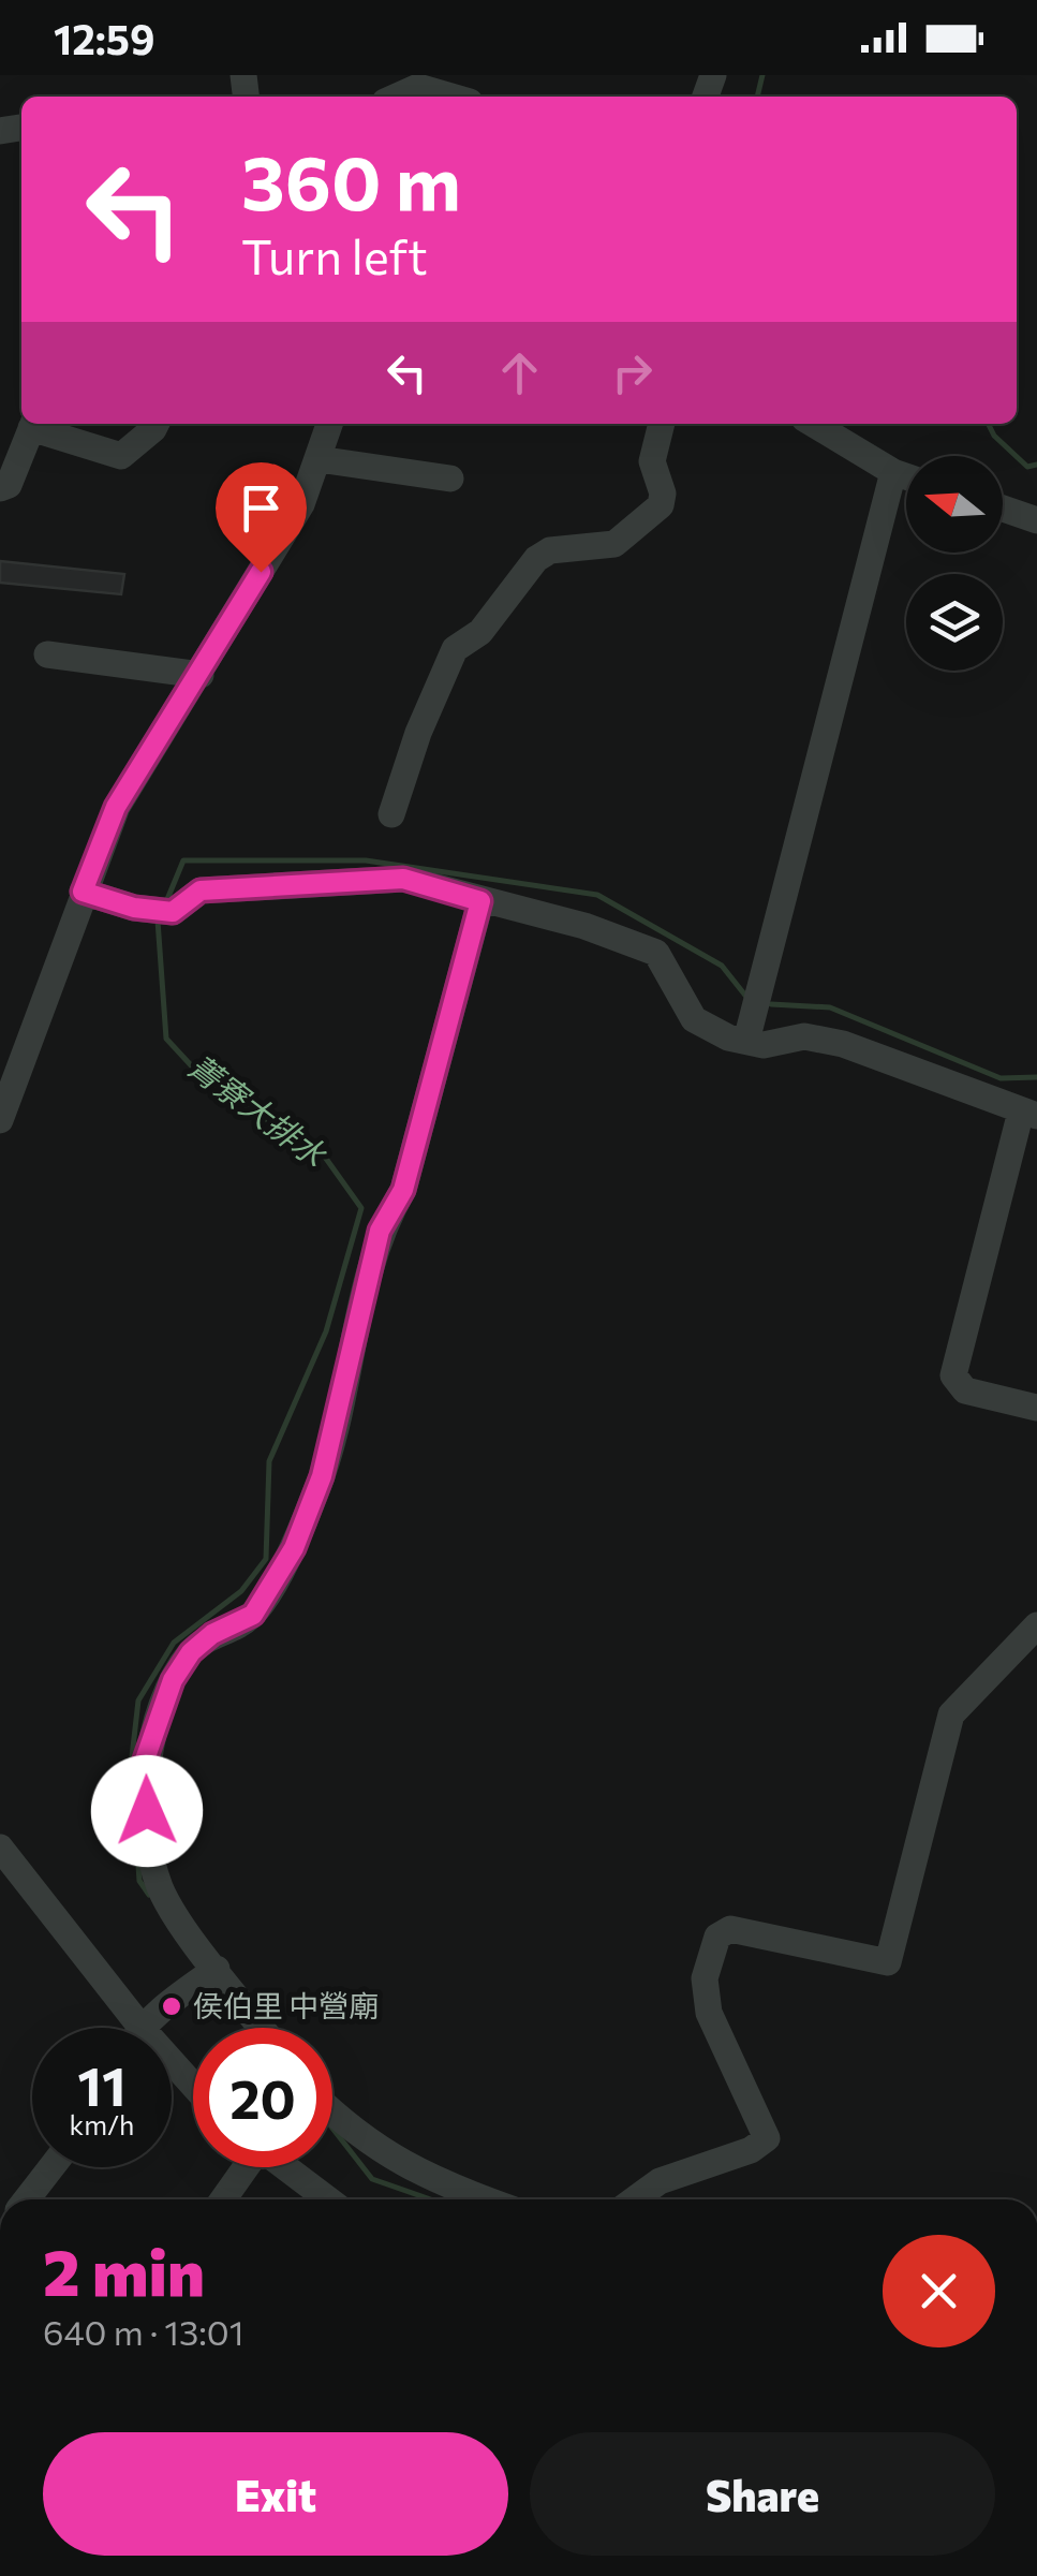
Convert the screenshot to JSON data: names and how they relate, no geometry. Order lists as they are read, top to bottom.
{
  "water": ["菁寮大排水"],
  "places": ["侯伯里 中營廟"],
  "north": "left",
  "page": {
    "status": "12:59",
    "turn": ["360 m", "Turn left"],
    "speed": "11 km/h",
    "limit": "20",
    "heading": ["2 min", "640 m · 13:01"],
    "buttons": ["Exit", "Share"]
  }
}
